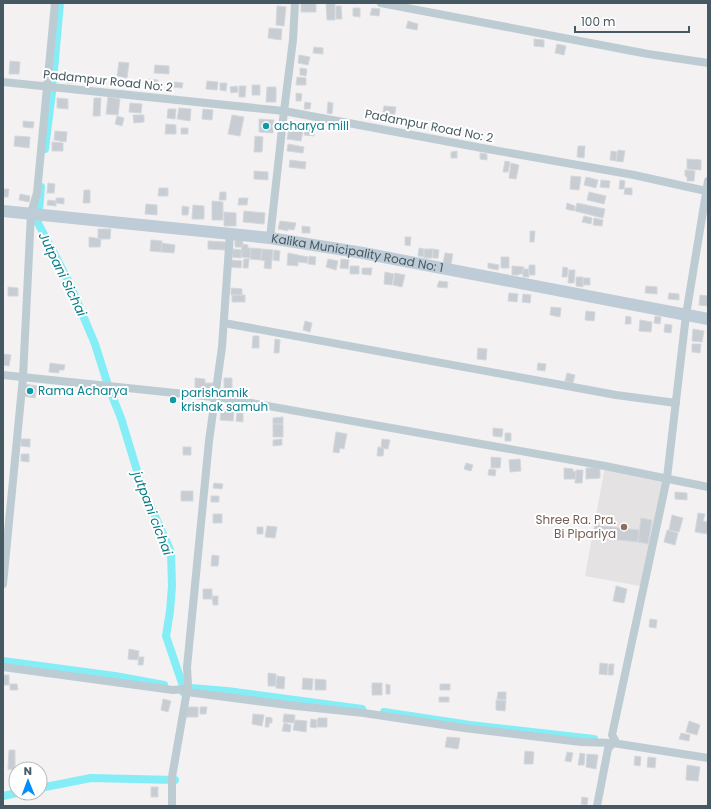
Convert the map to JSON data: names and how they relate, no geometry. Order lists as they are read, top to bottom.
{
  "streets": {
    "street": ["Padampur Road No: 2", "Kalika Municipality Road No: 1"]
  },
  "water": ["Jutpani Sichai", "jutpani cichai"],
  "places": [
    "acharya mill",
    "Rama Acharya",
    "parishamik krishak samuh",
    "Shree Ra. Pra. Bi Pipariya"
  ],
  "scale_bar": "100 m",
  "north": "top"
}
